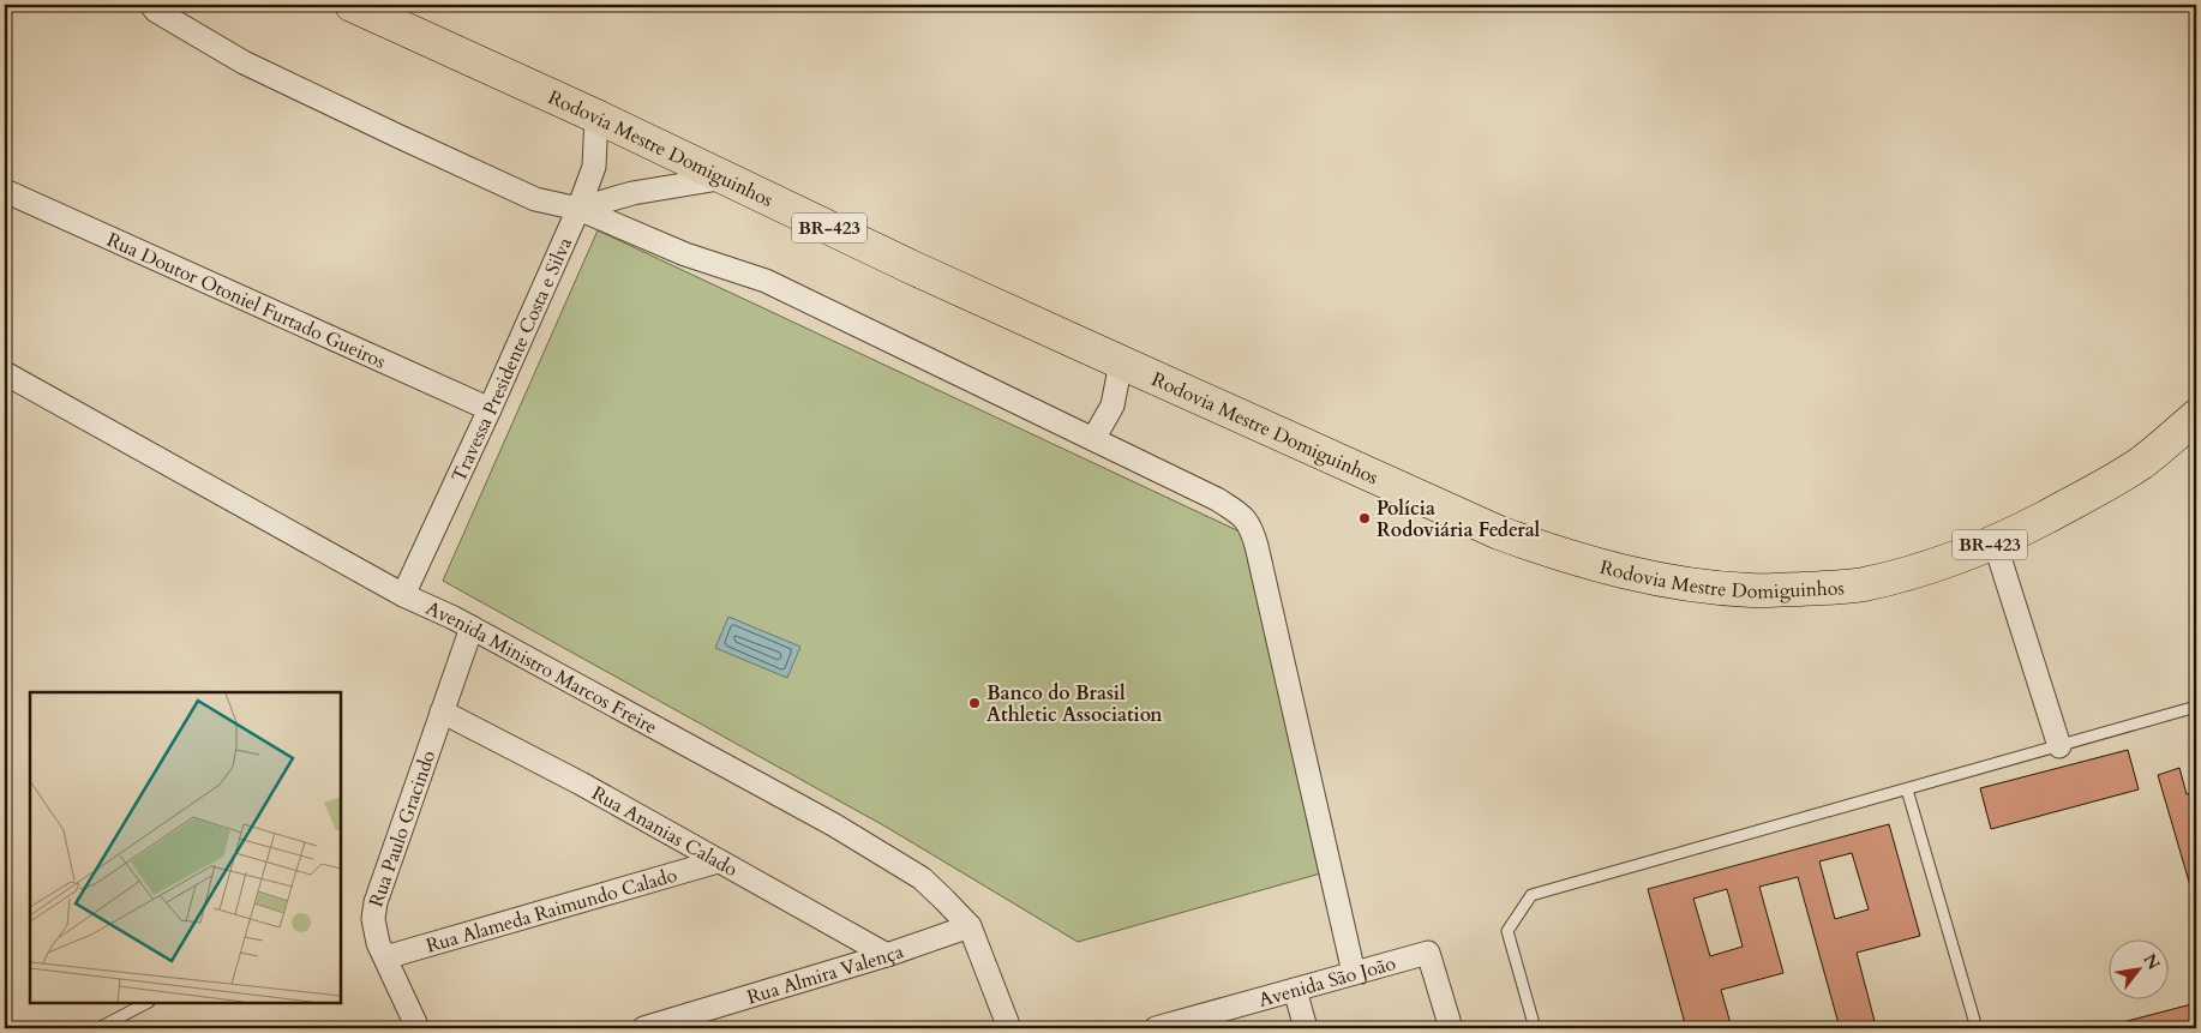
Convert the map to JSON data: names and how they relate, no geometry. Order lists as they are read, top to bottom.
{
  "streets": {
    "main road": ["Rodovia Mestre Domiguinhos", "BR-423"],
    "street": [
      "Rua Doutor Otoniel Furtado Gueiros",
      "Travessa Presidente Costa e Silva",
      "Avenida Ministro Marcos Freire",
      "Rua Paulo Gracindo",
      "Rua Ananias Calado",
      "Rua Alameda Raimundo Calado",
      "Rua Almira Valença",
      "Avenida São João"
    ]
  },
  "crossings": [
    ["Rodovia Mestre Domiguinhos", "Travessa Presidente Costa e Silva"],
    ["Rua Doutor Otoniel Furtado Gueiros", "Travessa Presidente Costa e Silva"],
    ["Travessa Presidente Costa e Silva", "Avenida Ministro Marcos Freire"],
    ["Avenida Ministro Marcos Freire", "Rua Paulo Gracindo"],
    ["Avenida Ministro Marcos Freire", "Rua Almira Valença"],
    ["Rua Paulo Gracindo", "Rua Ananias Calado"],
    ["Rua Paulo Gracindo", "Rua Alameda Raimundo Calado"],
    ["Rua Ananias Calado", "Rua Alameda Raimundo Calado"],
    ["Rua Ananias Calado", "Rua Almira Valença"]
  ],
  "places": ["Polícia Rodoviária Federal", "Banco do Brasil Athletic Association"],
  "north": "top right"
}
